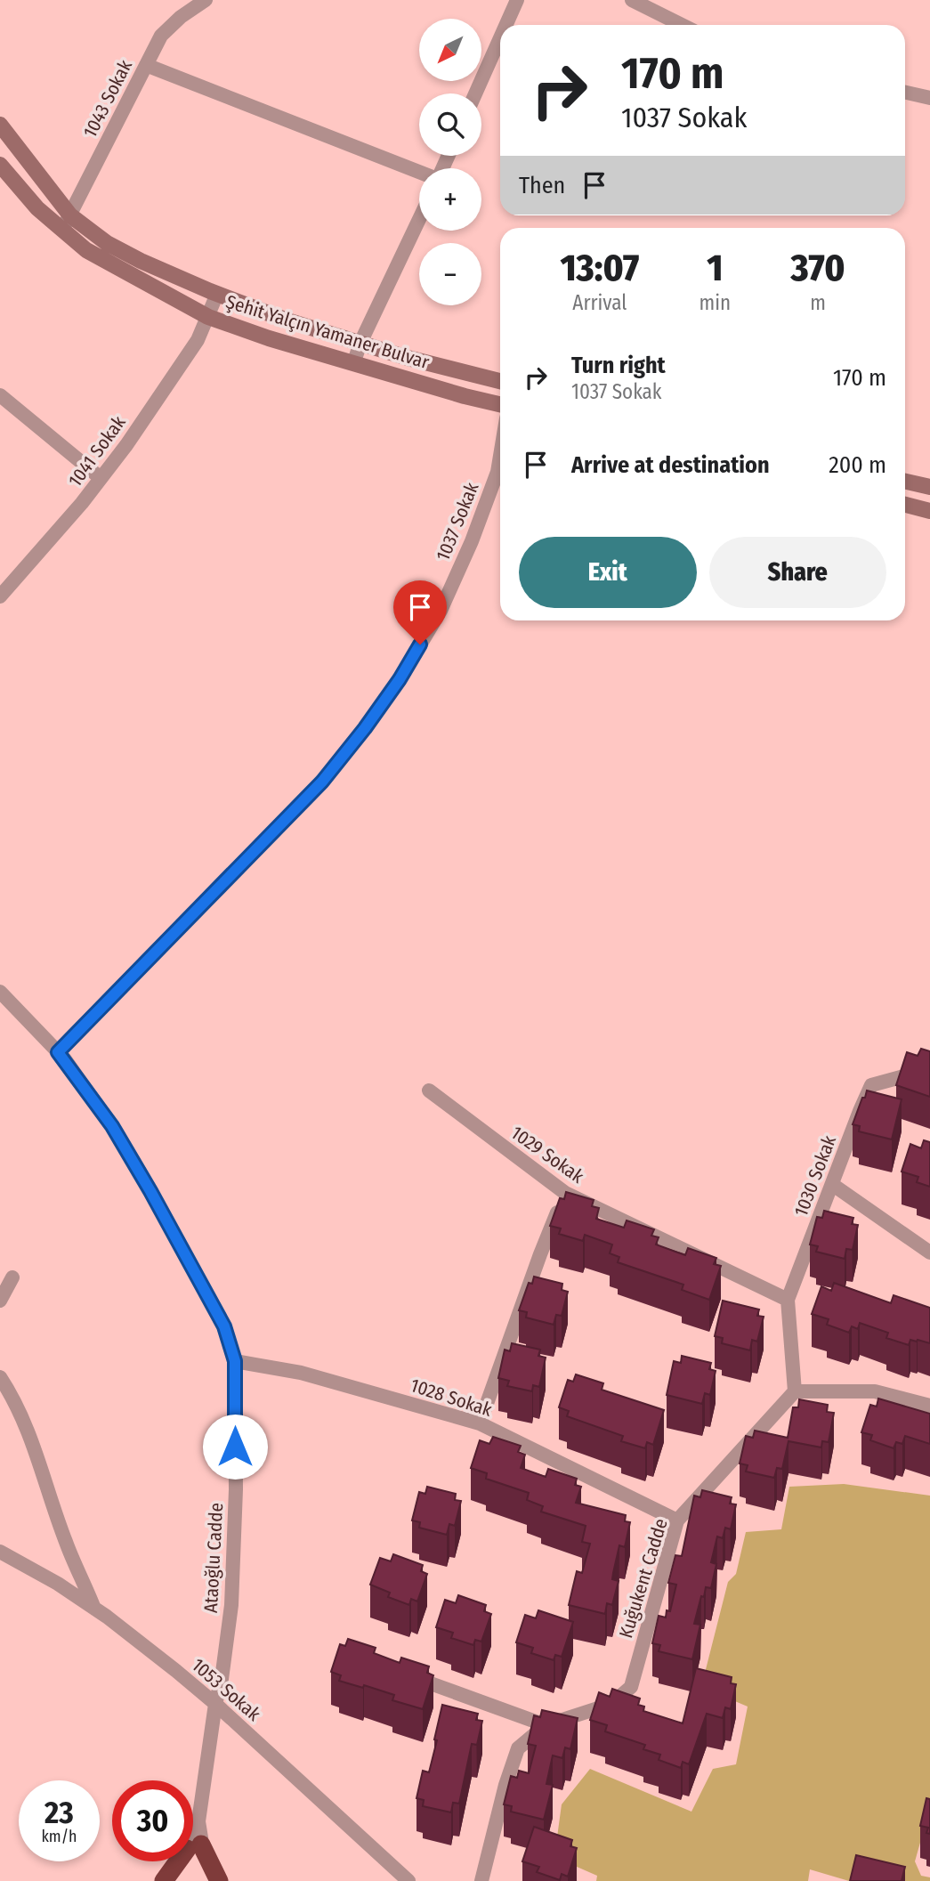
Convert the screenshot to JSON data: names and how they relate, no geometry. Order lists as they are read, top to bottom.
{
  "streets": {
    "street": [
      "1043 Sokak",
      "Şehit Yalçın Yamaner Bulvar",
      "1041 Sokak",
      "1037 Sokak",
      "1029 Sokak",
      "1030 Sokak",
      "1028 Sokak",
      "Ataoğlu Cadde",
      "Kuğukent Cadde",
      "1053 Sokak"
    ]
  },
  "crossings": [
    ["1043 Sokak", "Şehit Yalçın Yamaner Bulvar"],
    ["Şehit Yalçın Yamaner Bulvar", "1041 Sokak"],
    ["1037 Sokak", "Ataoğlu Cadde"],
    ["1029 Sokak", "1030 Sokak"],
    ["1030 Sokak", "Kuğukent Cadde"],
    ["1028 Sokak", "Ataoğlu Cadde"],
    ["1028 Sokak", "Kuğukent Cadde"],
    ["Ataoğlu Cadde", "1053 Sokak"]
  ],
  "north": "bottom left",
  "page": {
    "map_buttons": ["+", "−"],
    "turn": ["170 m", "1037 Sokak"],
    "then": "Then",
    "eta": [
      "13:07",
      "Arrival",
      "1",
      "min",
      "370",
      "m"
    ],
    "list": [
      {
        "name": "Turn right",
        "note": "1037 Sokak",
        "value": "170 m"
      },
      {
        "name": "Arrive at destination",
        "value": "200 m"
      }
    ],
    "buttons": ["Exit", "Share"],
    "speed": "23 km/h",
    "limit": "30"
  }
}
